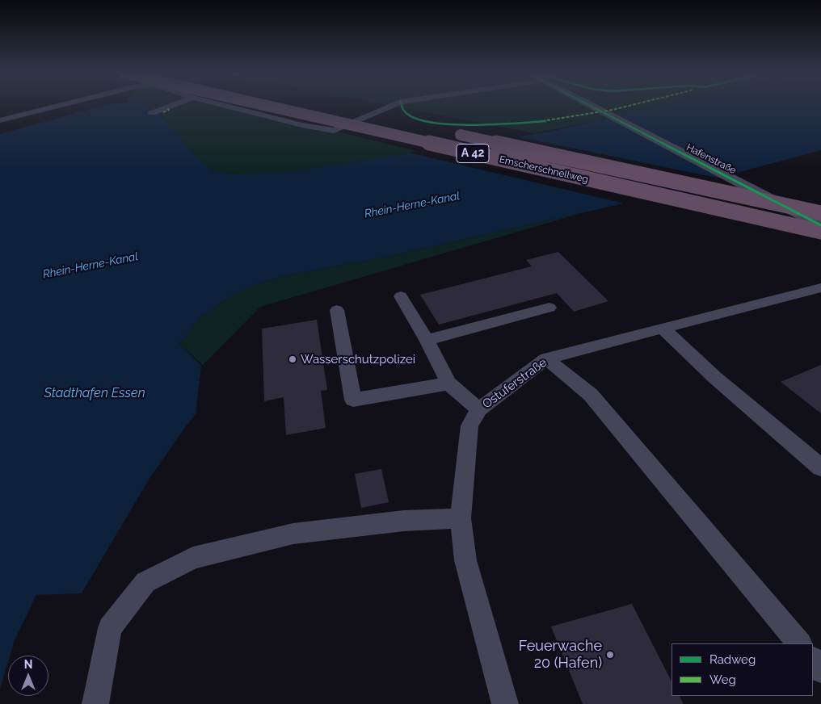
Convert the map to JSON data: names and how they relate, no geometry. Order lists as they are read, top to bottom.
{
  "streets": {
    "highway": ["A 42", "Emscherschnellweg"],
    "street": ["Hafenstraße"],
    "lane": ["Ostuferstraße"]
  },
  "water": ["Rhein-Herne-Kanal", "Stadthafen Essen"],
  "places": ["Wasserschutzpolizei", "Feuerwache 20 (Hafen)"],
  "legend": ["Radweg", "Weg"],
  "north": "top"
}
